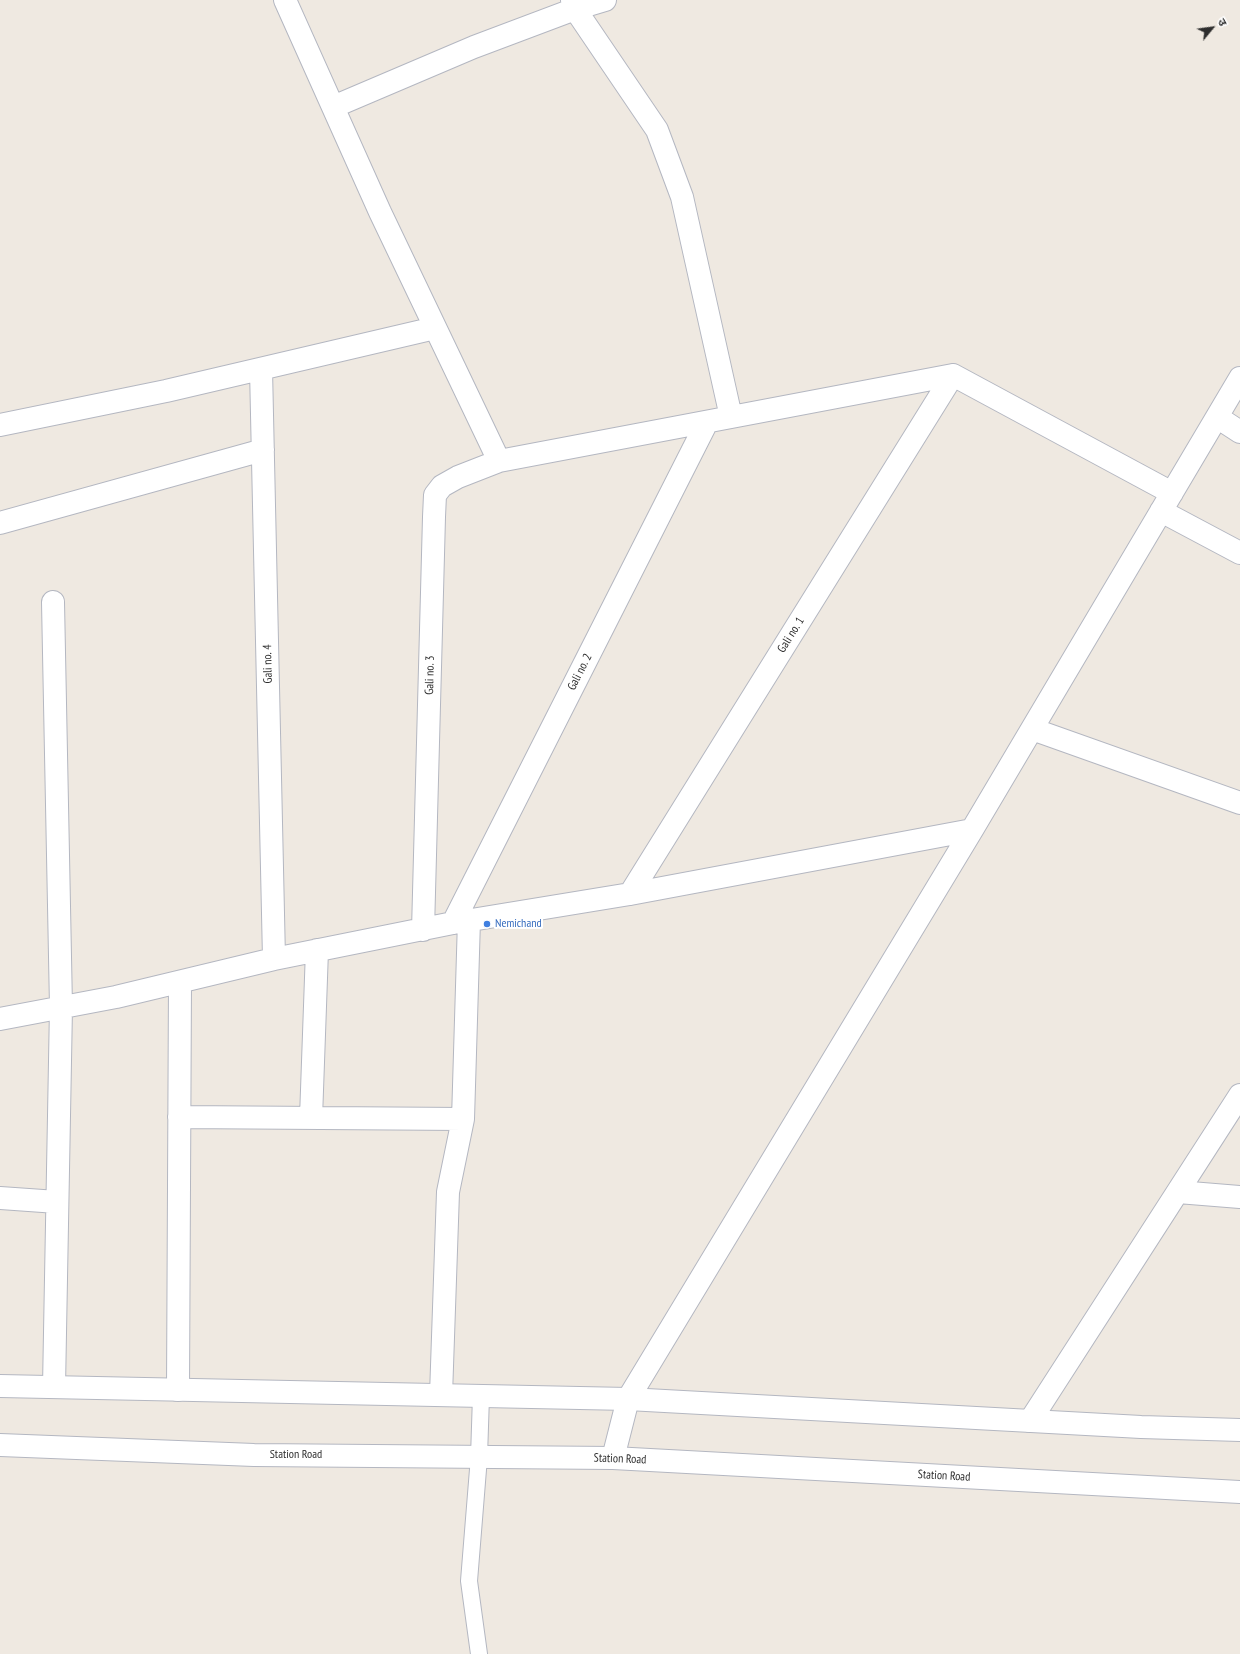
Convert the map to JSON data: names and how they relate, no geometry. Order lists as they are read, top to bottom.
{
  "streets": {
    "street": [
      "Gali no. 1",
      "Gali no. 4",
      "Gali no. 2",
      "Gali no. 3",
      "Station Road"
    ]
  },
  "places": ["Nemichand"],
  "north": "top right"
}
